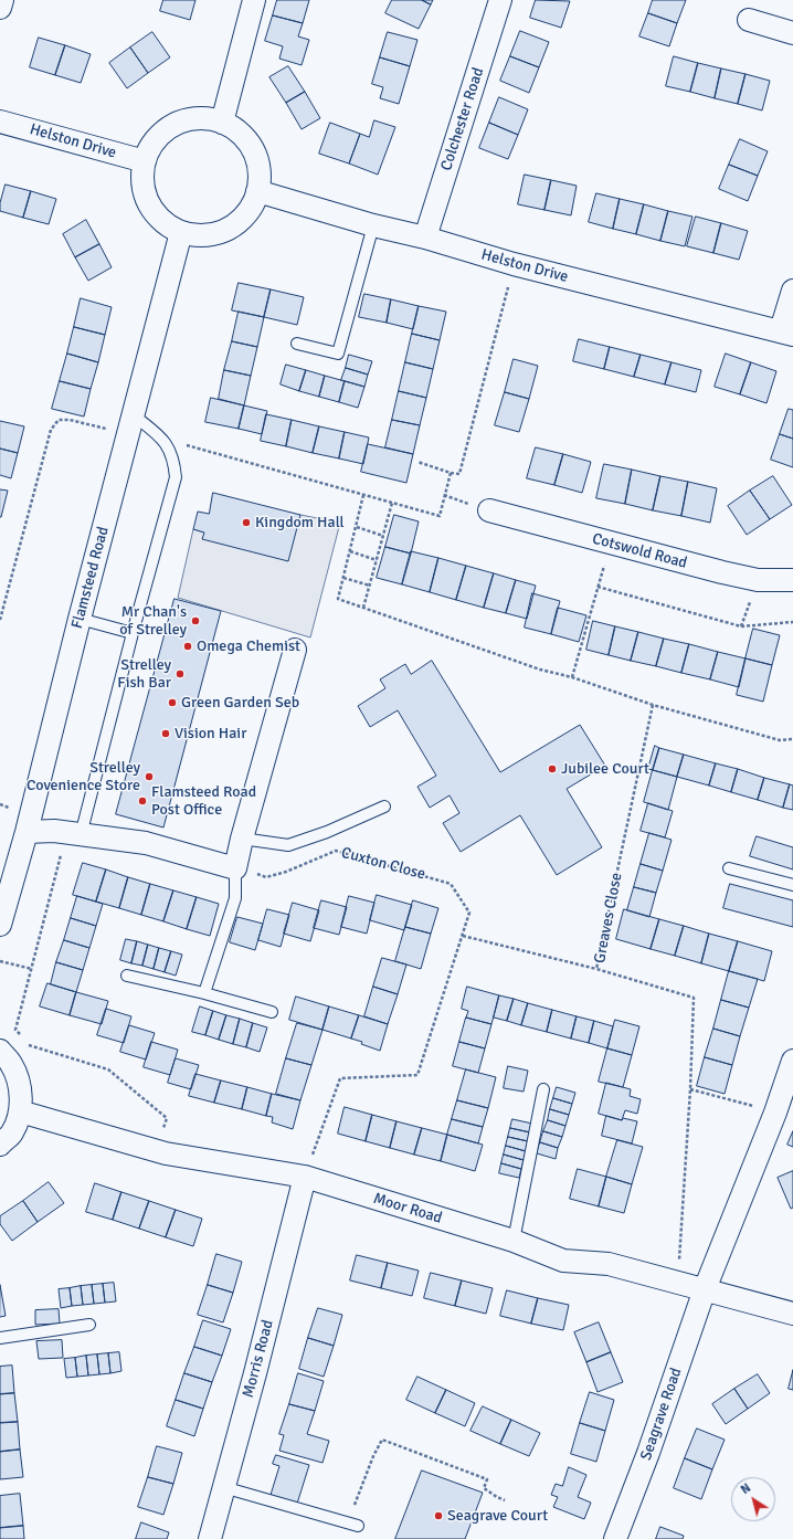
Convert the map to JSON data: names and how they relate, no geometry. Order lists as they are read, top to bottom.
{
  "streets": {
    "street": [
      "Colchester Road",
      "Helston Drive",
      "Cotswold Road",
      "Flamsteed Road",
      "Moor Road",
      "Morris Road",
      "Seagrave Road"
    ],
    "path": ["Cuxton Close", "Greaves Close"]
  },
  "crossings": [
    ["Colchester Road", "Helston Drive"],
    ["Helston Drive", "Flamsteed Road"],
    ["Cuxton Close", "Moor Road"],
    ["Cuxton Close", "Morris Road"],
    ["Greaves Close", "Moor Road"],
    ["Moor Road", "Morris Road"],
    ["Moor Road", "Seagrave Road"]
  ],
  "places": [
    "Kingdom Hall",
    "Mr Chan's of Strelley",
    "Omega Chemist",
    "Strelley Fish Bar",
    "Green Garden Seb",
    "Vision Hair",
    "Jubilee Court",
    "Strelley Covenience Store",
    "Flamsteed Road Post Office",
    "Seagrave Court"
  ],
  "north": "top left"
}
